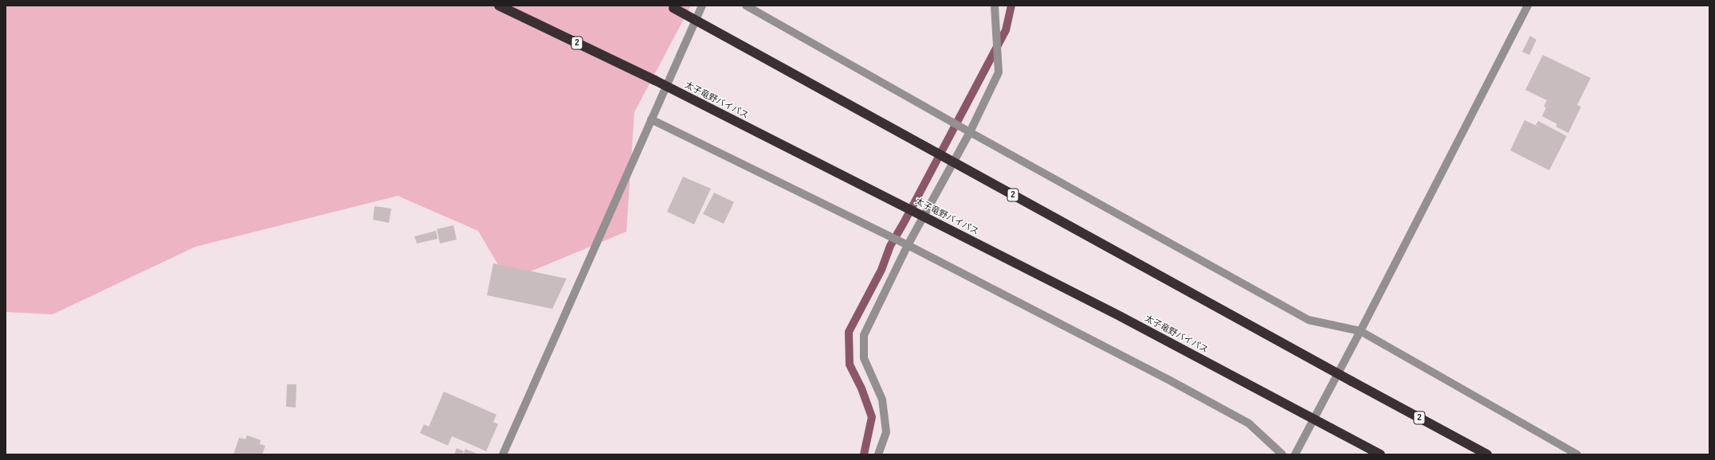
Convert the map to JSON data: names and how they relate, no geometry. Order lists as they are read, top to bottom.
{
  "streets": {
    "highway": ["2", "太子竜野バイパス"]
  }
}
